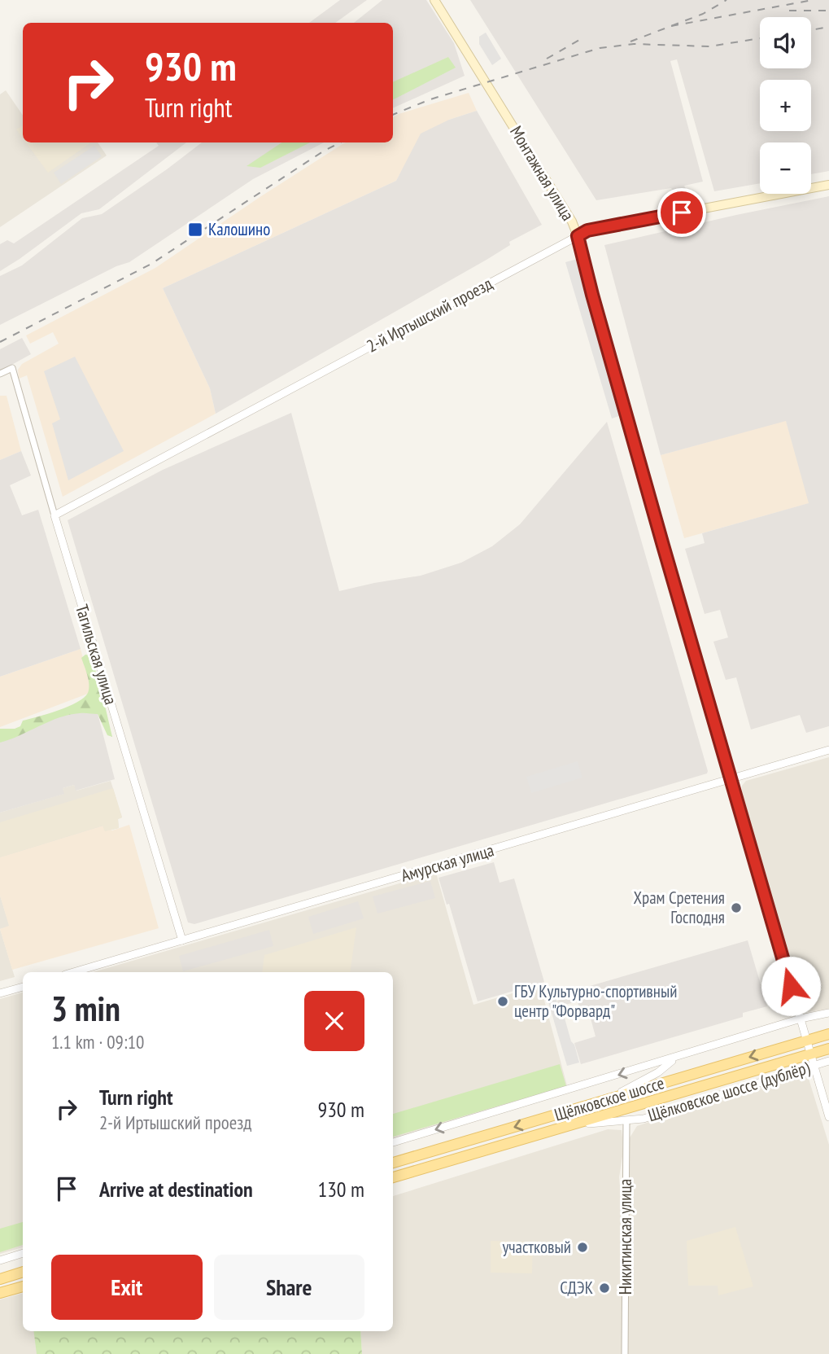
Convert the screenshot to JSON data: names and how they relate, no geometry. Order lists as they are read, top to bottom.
{
  "streets": {
    "main road": ["Монтажная улица", "2-й Иртышский проезд", "Щёлковское шоссе"],
    "street": [
      "Тагильская улица",
      "Амурская улица",
      "Щёлковское шоссе (дублёр)",
      "Никитинская улица"
    ]
  },
  "crossings": [
    ["Монтажная улица", "2-й Иртышский проезд"],
    ["Монтажная улица", "Амурская улица"],
    ["Монтажная улица", "Щёлковское шоссе (дублёр)"],
    ["Монтажная улица", "Щёлковское шоссе"],
    ["2-й Иртышский проезд", "Тагильская улица"],
    ["Тагильская улица", "Амурская улица"],
    ["Щёлковское шоссе (дублёр)", "Щёлковское шоссе"],
    ["Щёлковское шоссе (дублёр)", "Никитинская улица"]
  ],
  "places": {
    "transit": ["Калошино"],
    "other": [
      "Храм Сретения Господня",
      "ГБУ Культурно-спортивный центр \"Форвард\"",
      "участковый",
      "СДЭК"
    ]
  },
  "page": {
    "map_buttons": ["+", "−"],
    "turn": ["930 m", "Turn right"],
    "heading": ["3 min", "1.1 km · 09:10"],
    "list": [
      {
        "name": "Turn right",
        "note": "2-й Иртышский проезд",
        "value": "930 m"
      },
      {
        "name": "Arrive at destination",
        "value": "130 m"
      }
    ],
    "buttons": ["Exit", "Share"]
  }
}
